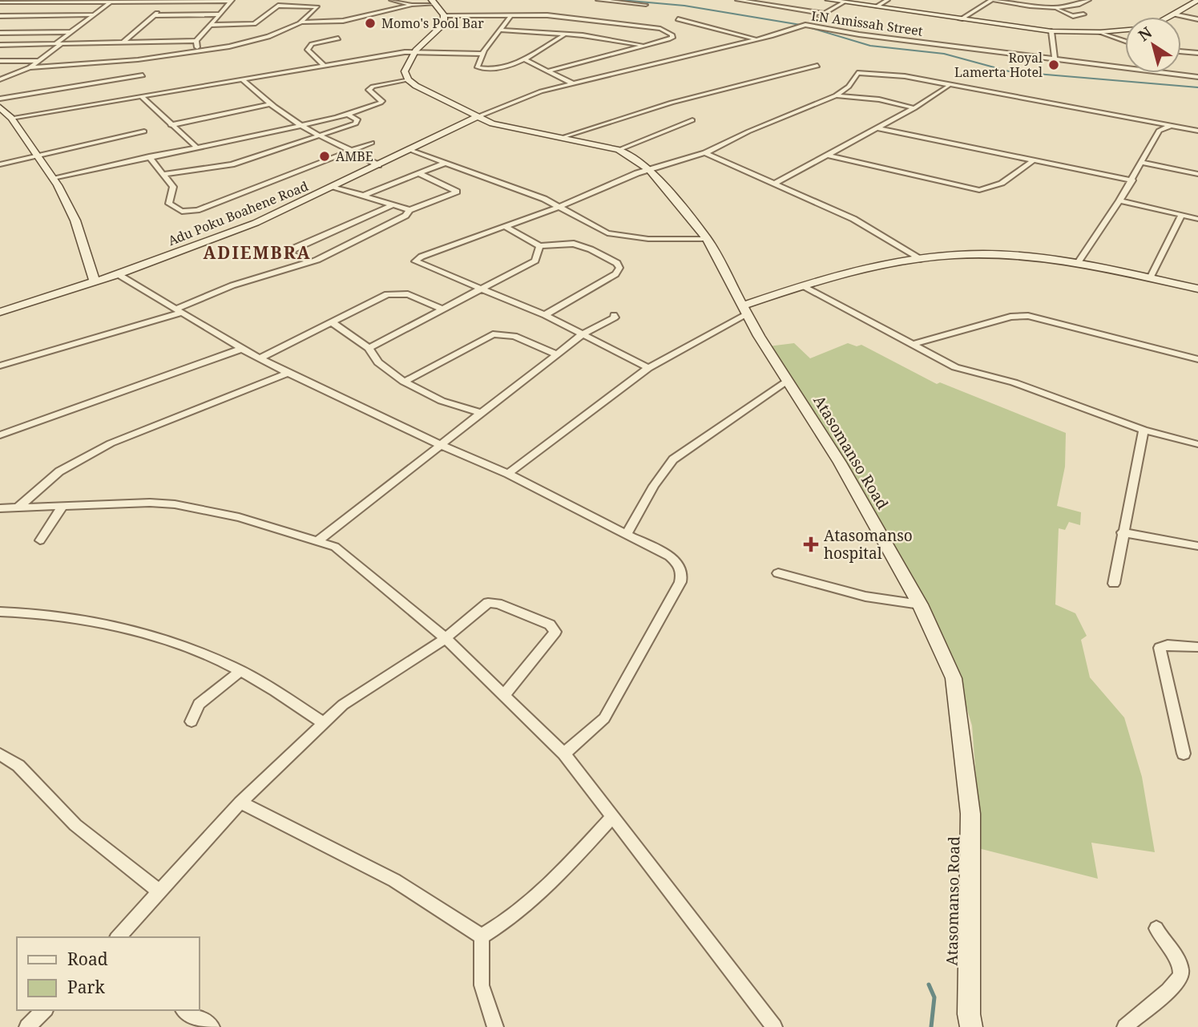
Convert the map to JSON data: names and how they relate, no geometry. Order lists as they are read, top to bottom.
{
  "streets": {
    "street": ["I.N Amissah Street", "Adu Poku Boahene Road", "Atasomanso Road"]
  },
  "crossings": [
    ["I.N Amissah Street", "Adu Poku Boahene Road"],
    ["I.N Amissah Street", "Atasomanso Road"],
    ["Adu Poku Boahene Road", "Atasomanso Road"]
  ],
  "districts": ["ADIEMBRA"],
  "places": {
    "other": ["Momo's Pool Bar", "Royal Lamerta Hotel", "AMBE"],
    "health": ["Atasomanso hospital"]
  },
  "legend": ["Road", "Park"],
  "north": "top left"
}
